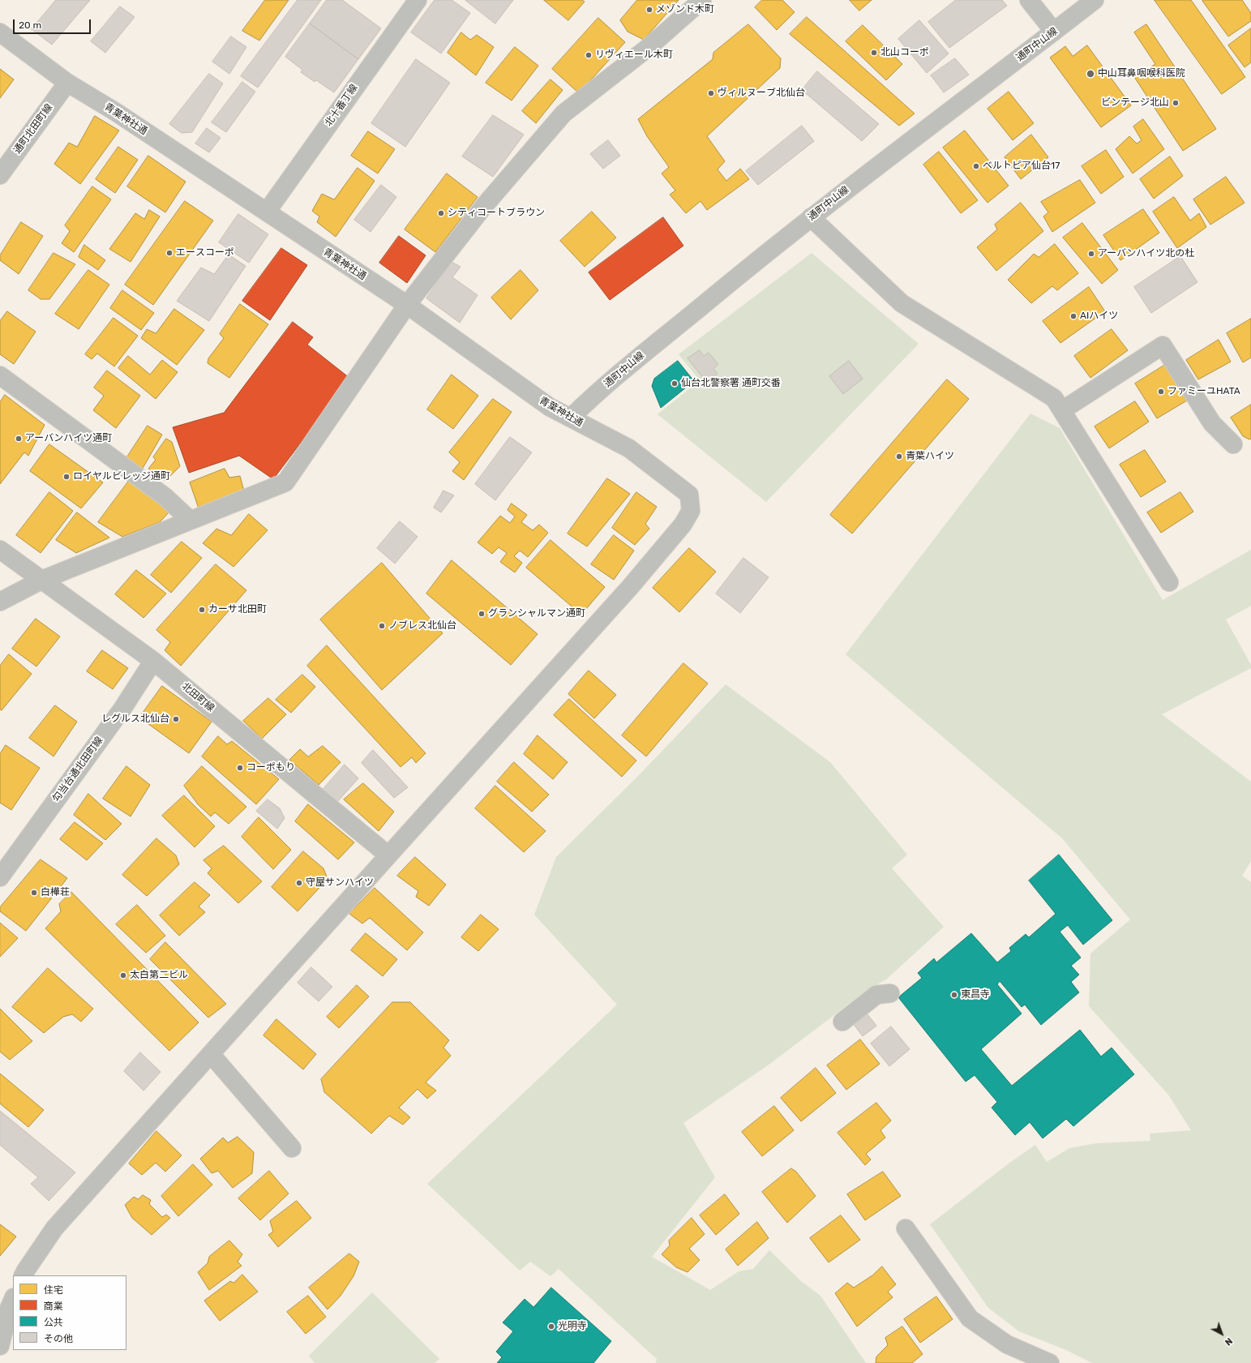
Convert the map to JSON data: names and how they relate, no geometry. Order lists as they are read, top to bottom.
{
  "streets": {
    "street": [
      "通町中山線",
      "北十番丁線",
      "青葉神社通",
      "通町北田町線",
      "北田町線",
      "勾当台通北田町線"
    ]
  },
  "crossings": [
    ["通町中山線", "青葉神社通"],
    ["北十番丁線", "青葉神社通"],
    ["青葉神社通", "通町北田町線"],
    ["青葉神社通", "北田町線"],
    ["北田町線", "勾当台通北田町線"]
  ],
  "places": [
    "メゾンド木町",
    "北山コーポ",
    "リヴィエール木町",
    "中山耳鼻咽喉科医院",
    "ヴィルヌーブ北仙台",
    "ビンテージ北山",
    "ベルトピア仙台17",
    "シティコートブラウン",
    "エースコーポ",
    "アーバンハイツ北の杜",
    "AIハイツ",
    "仙台北警察署 通町交番",
    "ファミーユHATA",
    "アーバンハイツ通町",
    "青葉ハイツ",
    "ロイヤルビレッジ通町",
    "カーサ北田町",
    "グランシャルマン通町",
    "ノブレス北仙台",
    "レグルス北仙台",
    "コーポもり",
    "守屋サンハイツ",
    "白樺荘",
    "太白第二ビル",
    "東昌寺",
    "光明寺"
  ],
  "legend": [
    "住宅",
    "商業",
    "公共",
    "その他"
  ],
  "scale_bar": "20 m",
  "north": "bottom right"
}
